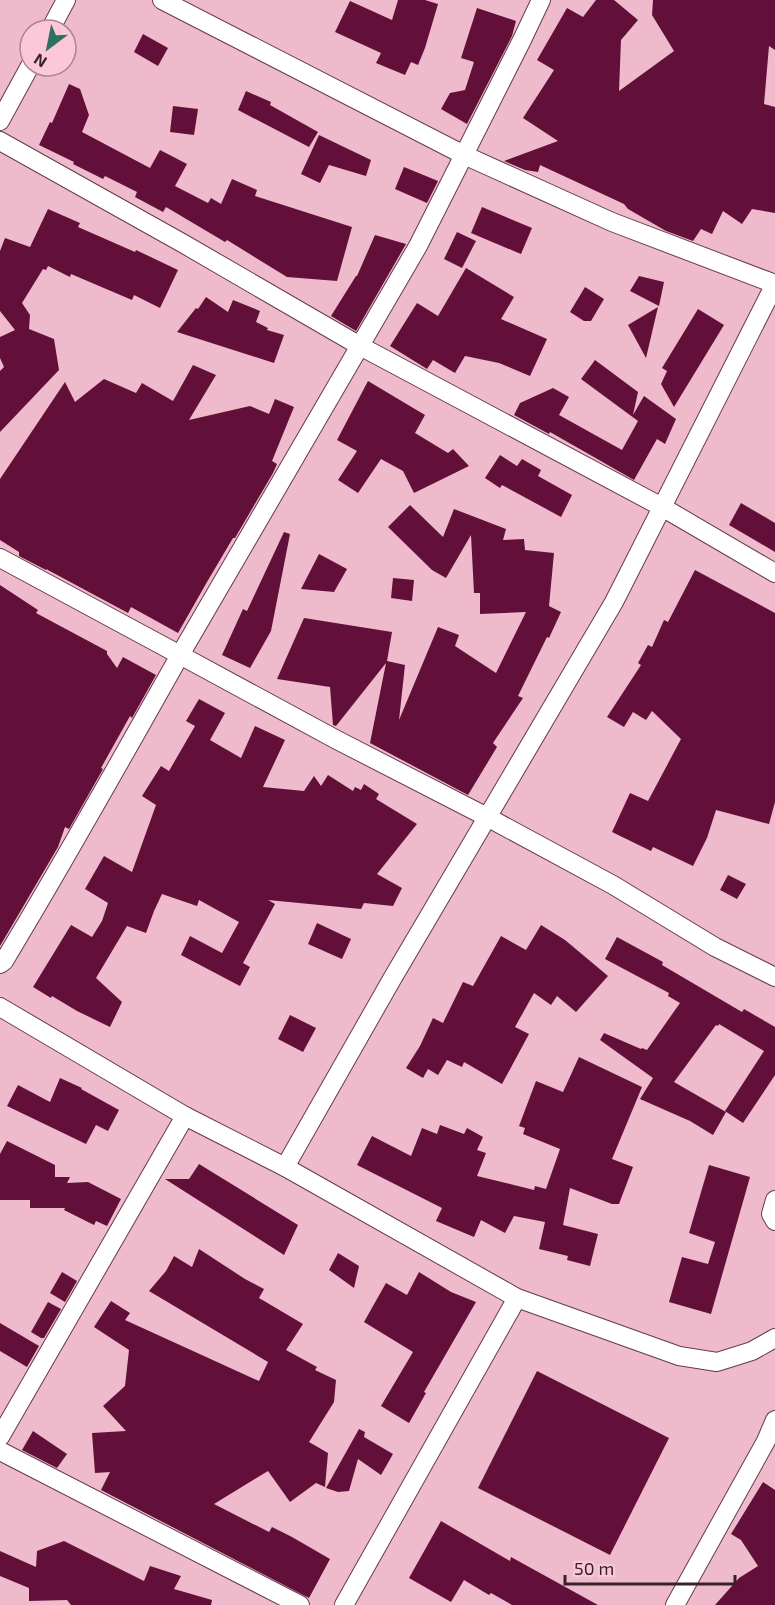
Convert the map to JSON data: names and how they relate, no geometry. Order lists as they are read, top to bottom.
{
  "scale_bar": "50 m",
  "north": "bottom left"
}
